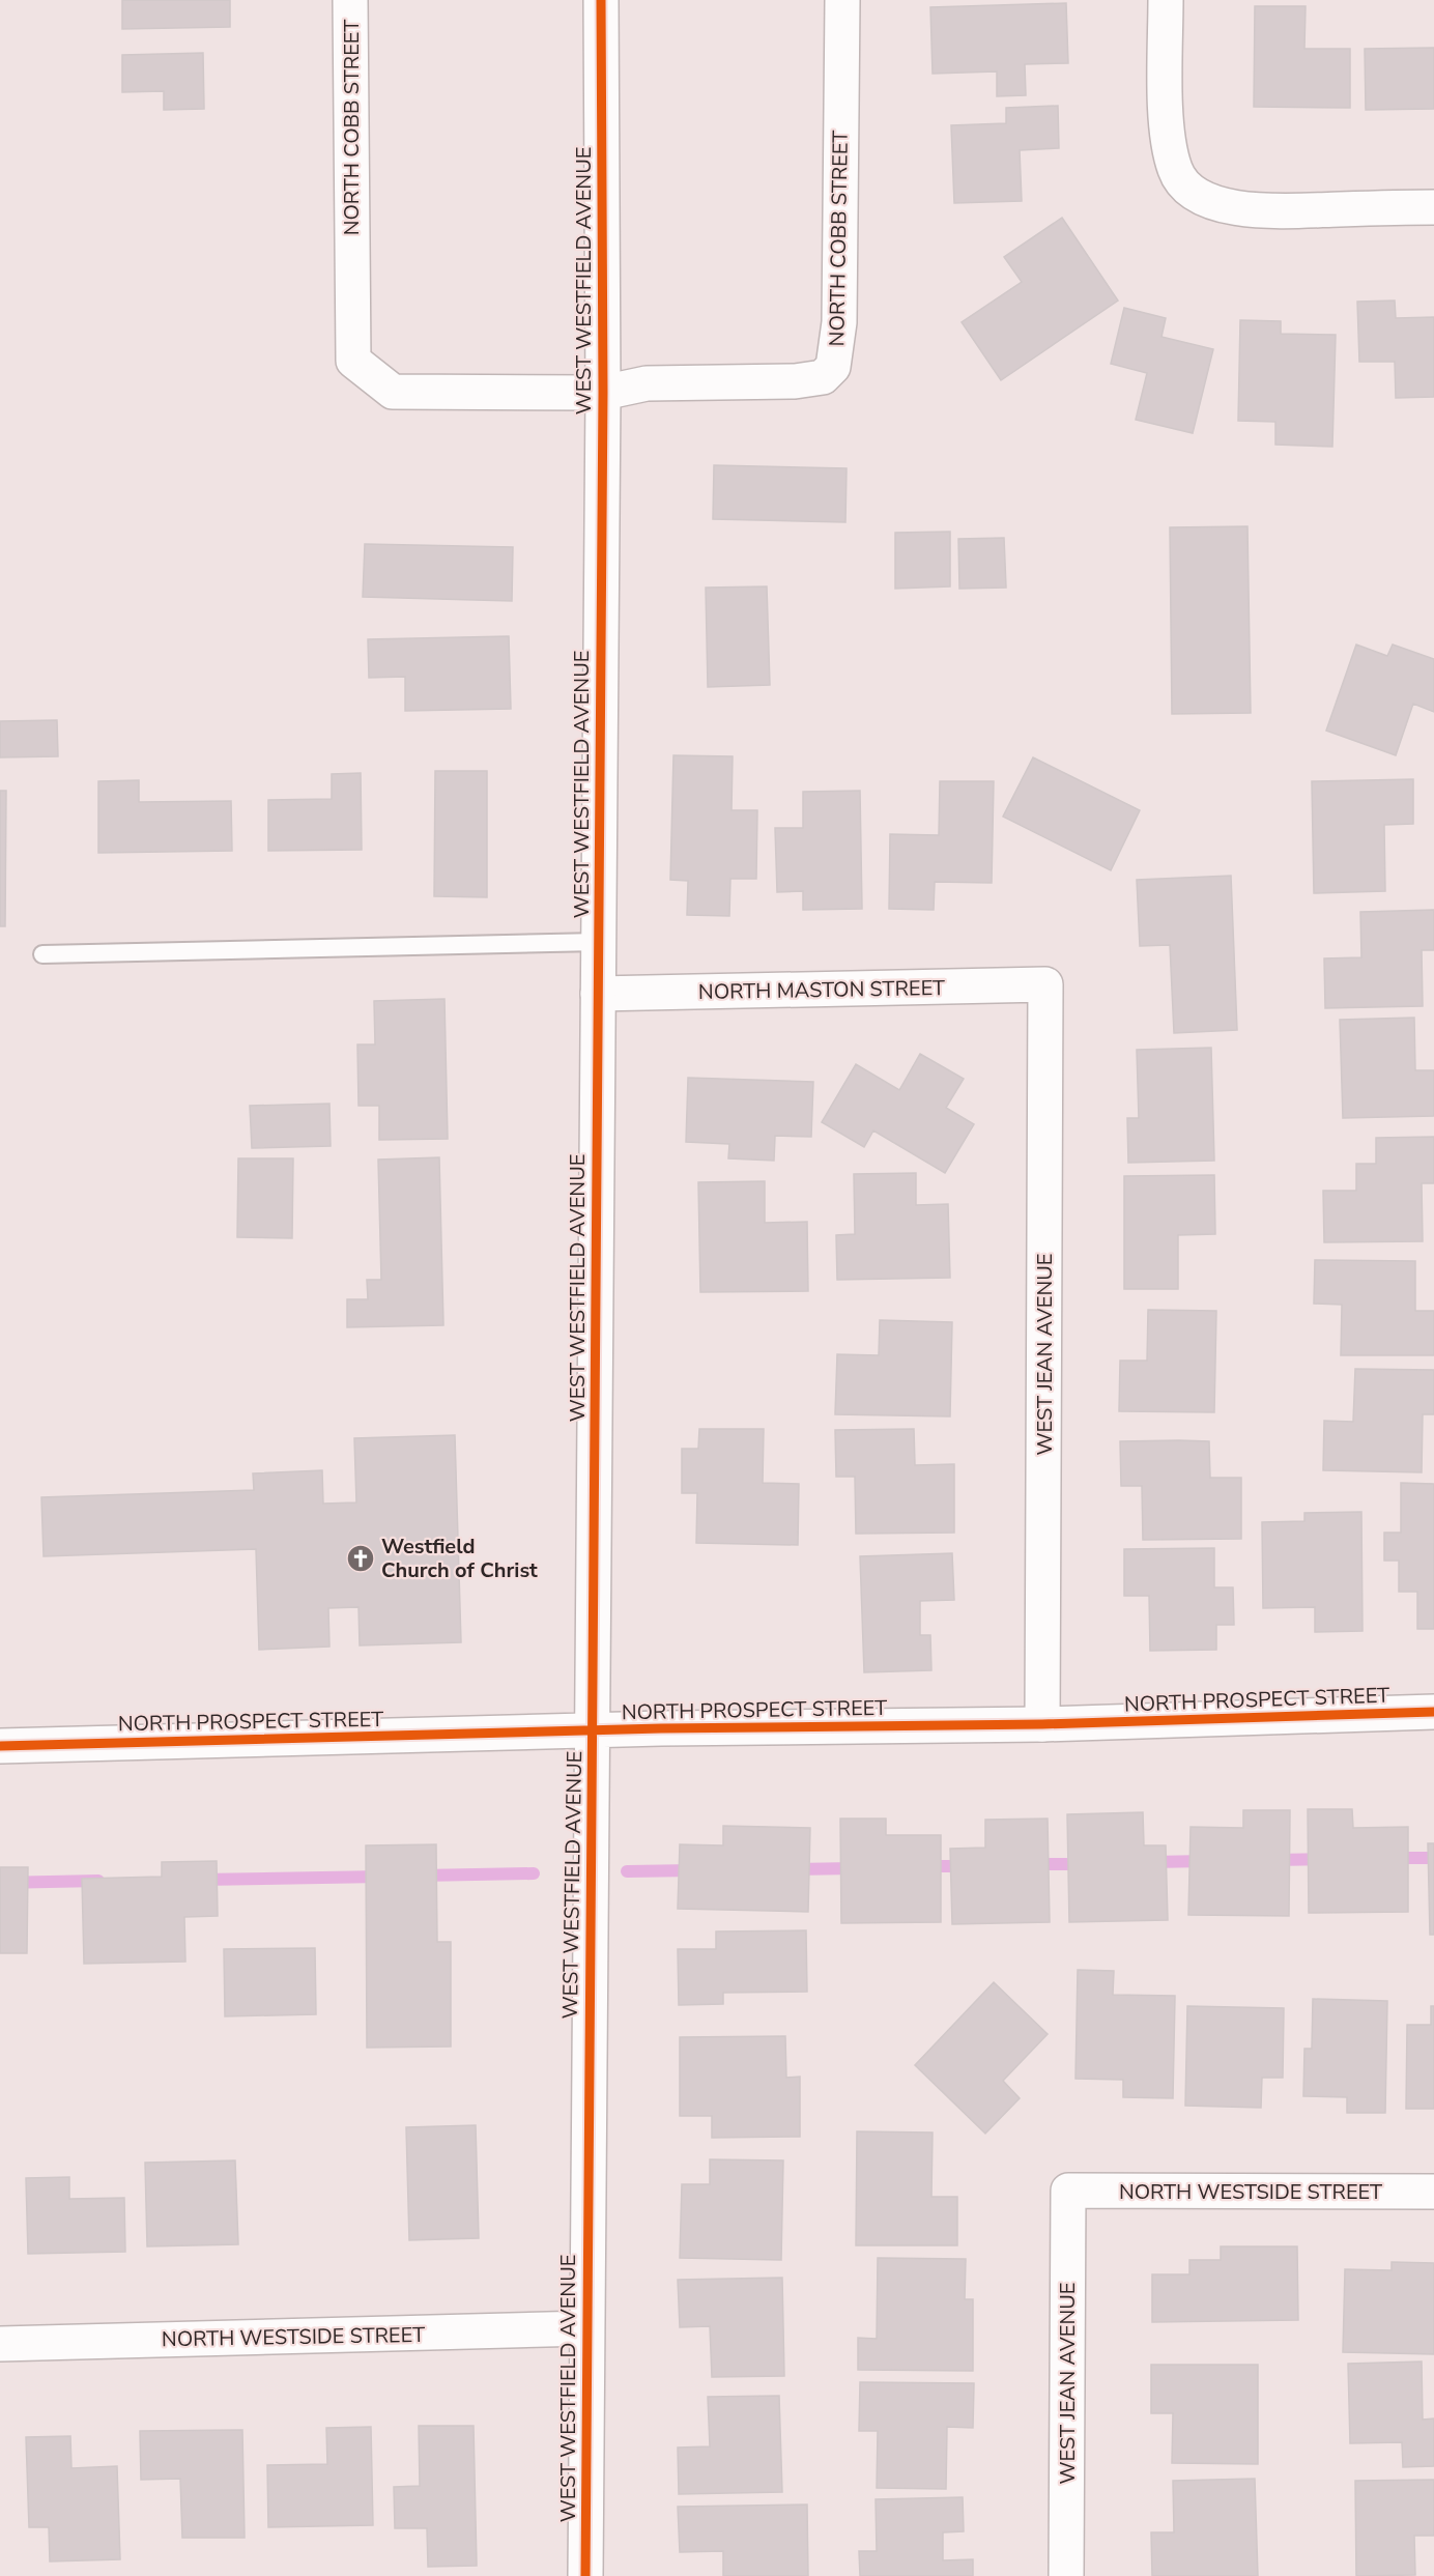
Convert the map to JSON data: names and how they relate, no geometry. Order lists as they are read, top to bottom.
{
  "streets": {
    "street": [
      "NORTH COBB STREET",
      "WEST WESTFIELD AVENUE",
      "NORTH MASTON STREET",
      "WEST JEAN AVENUE",
      "NORTH PROSPECT STREET",
      "NORTH WESTSIDE STREET"
    ]
  },
  "crossings": [
    ["NORTH COBB STREET", "WEST WESTFIELD AVENUE"],
    ["WEST WESTFIELD AVENUE", "NORTH MASTON STREET"],
    ["WEST WESTFIELD AVENUE", "NORTH PROSPECT STREET"],
    ["WEST WESTFIELD AVENUE", "NORTH WESTSIDE STREET"],
    ["NORTH MASTON STREET", "WEST JEAN AVENUE"],
    ["WEST JEAN AVENUE", "NORTH PROSPECT STREET"],
    ["WEST JEAN AVENUE", "NORTH WESTSIDE STREET"]
  ],
  "places": {
    "church": ["Westfield Church of Christ"]
  }
}
